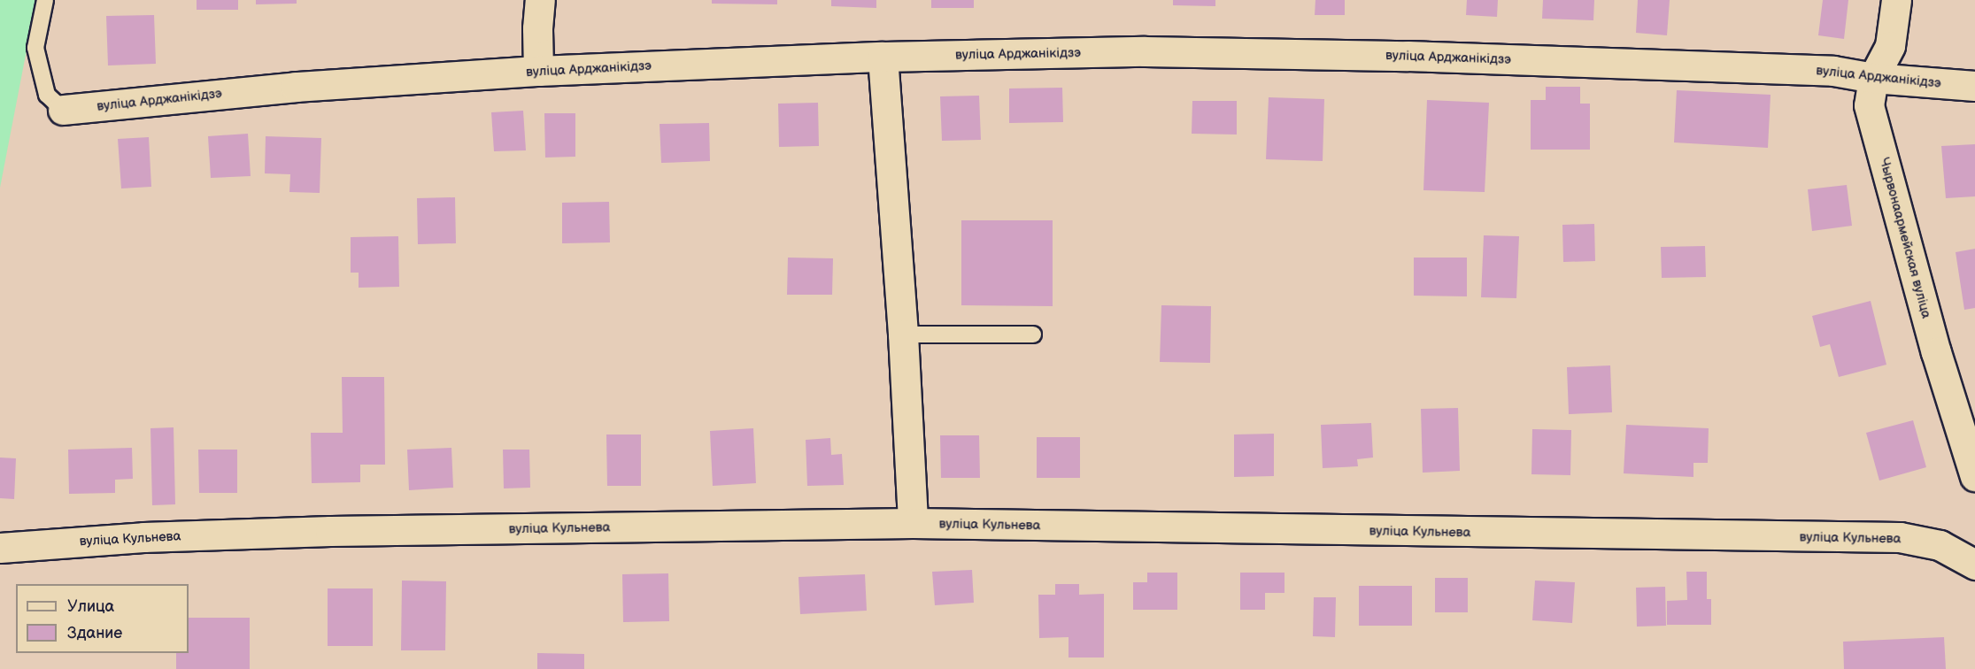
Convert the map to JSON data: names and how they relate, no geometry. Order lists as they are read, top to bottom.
{
  "streets": {
    "street": ["вуліца Арджанікідзэ", "Чырвонаармейская вуліца", "вуліца Кульнева"]
  },
  "crossings": [
    ["вуліца Арджанікідзэ", "Чырвонаармейская вуліца"]
  ],
  "legend": ["Улица", "Здание"]
}
